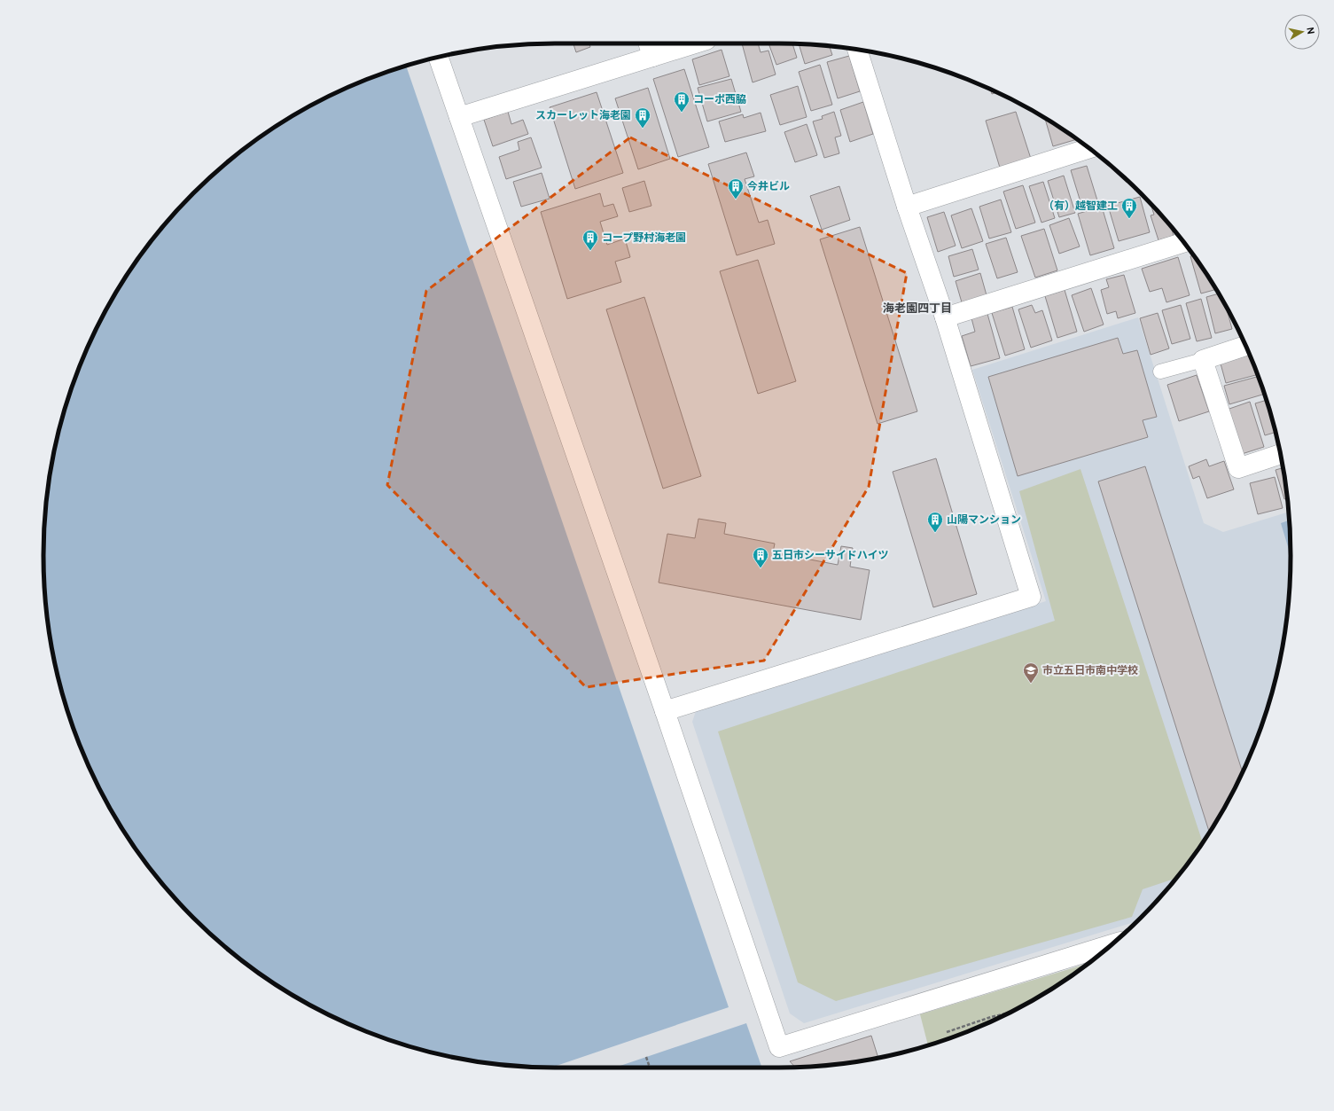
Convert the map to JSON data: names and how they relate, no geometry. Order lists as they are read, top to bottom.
{
  "districts": ["海老園四丁目"],
  "places": {
    "building": [
      "コーポ西脇",
      "スカーレット海老園",
      "今井ビル",
      "（有）越智建工",
      "コープ野村海老園",
      "山陽マンション",
      "五日市シーサイドハイツ"
    ],
    "school or university": ["市立五日市南中学校"]
  },
  "north": "right"
}
